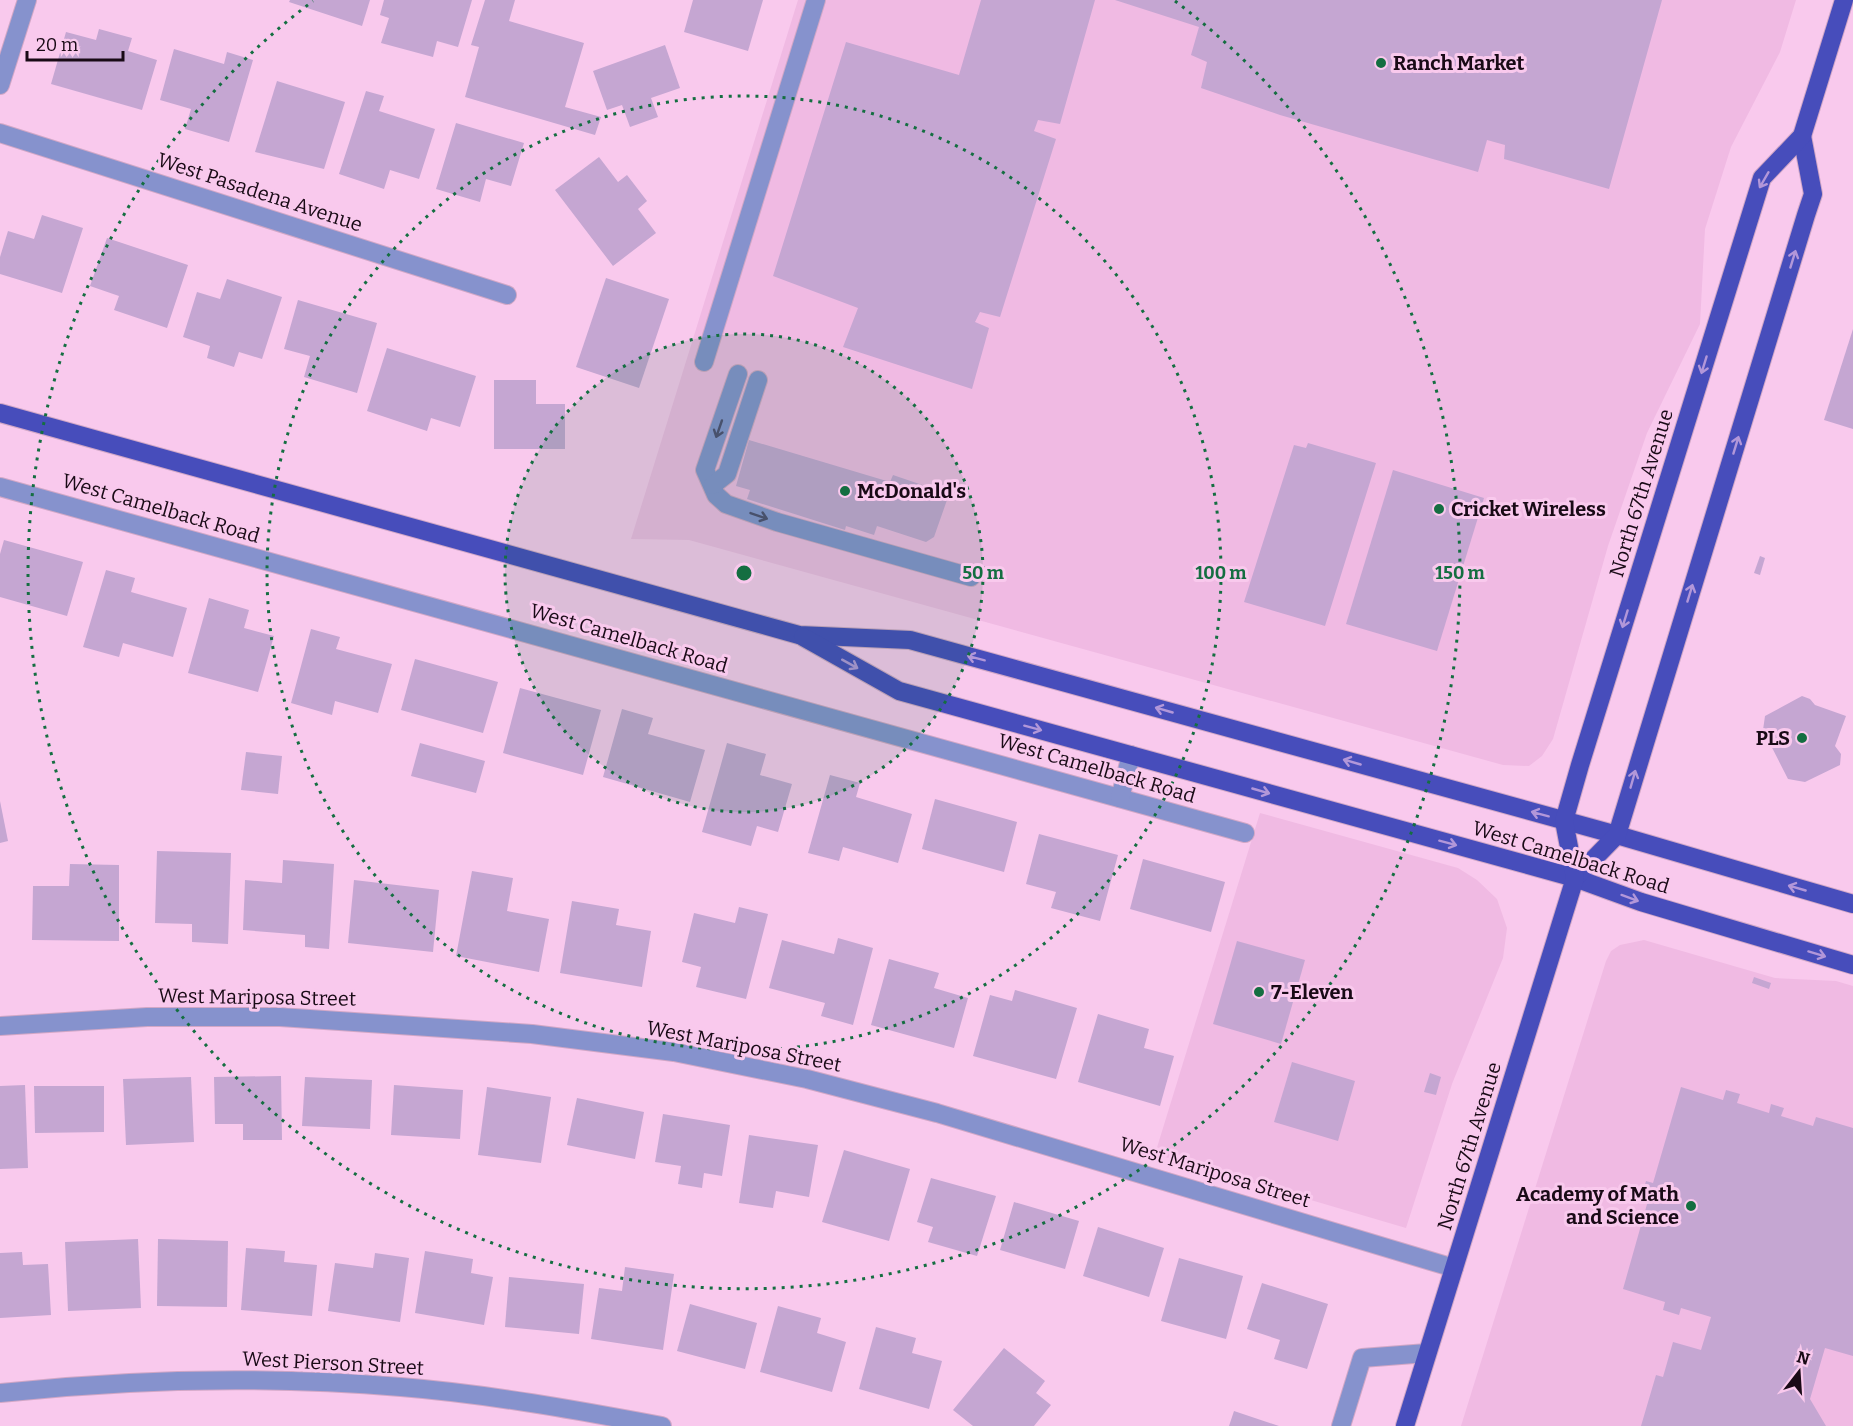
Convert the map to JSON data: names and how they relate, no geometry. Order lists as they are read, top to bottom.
{
  "streets": {
    "main road": ["North 67th Avenue", "West Camelback Road"],
    "street": ["West Pasadena Avenue", "West Mariposa Street", "West Pierson Street"]
  },
  "crossings": [
    ["North 67th Avenue", "West Camelback Road"],
    ["North 67th Avenue", "West Mariposa Street"]
  ],
  "places": [
    "Ranch Market",
    "McDonald's",
    "Cricket Wireless",
    "PLS",
    "7-Eleven",
    "Academy of Math and Science"
  ],
  "scale_bar": "20 m",
  "north": "top",
  "rings": ["50 m", "100 m", "150 m"]
}
